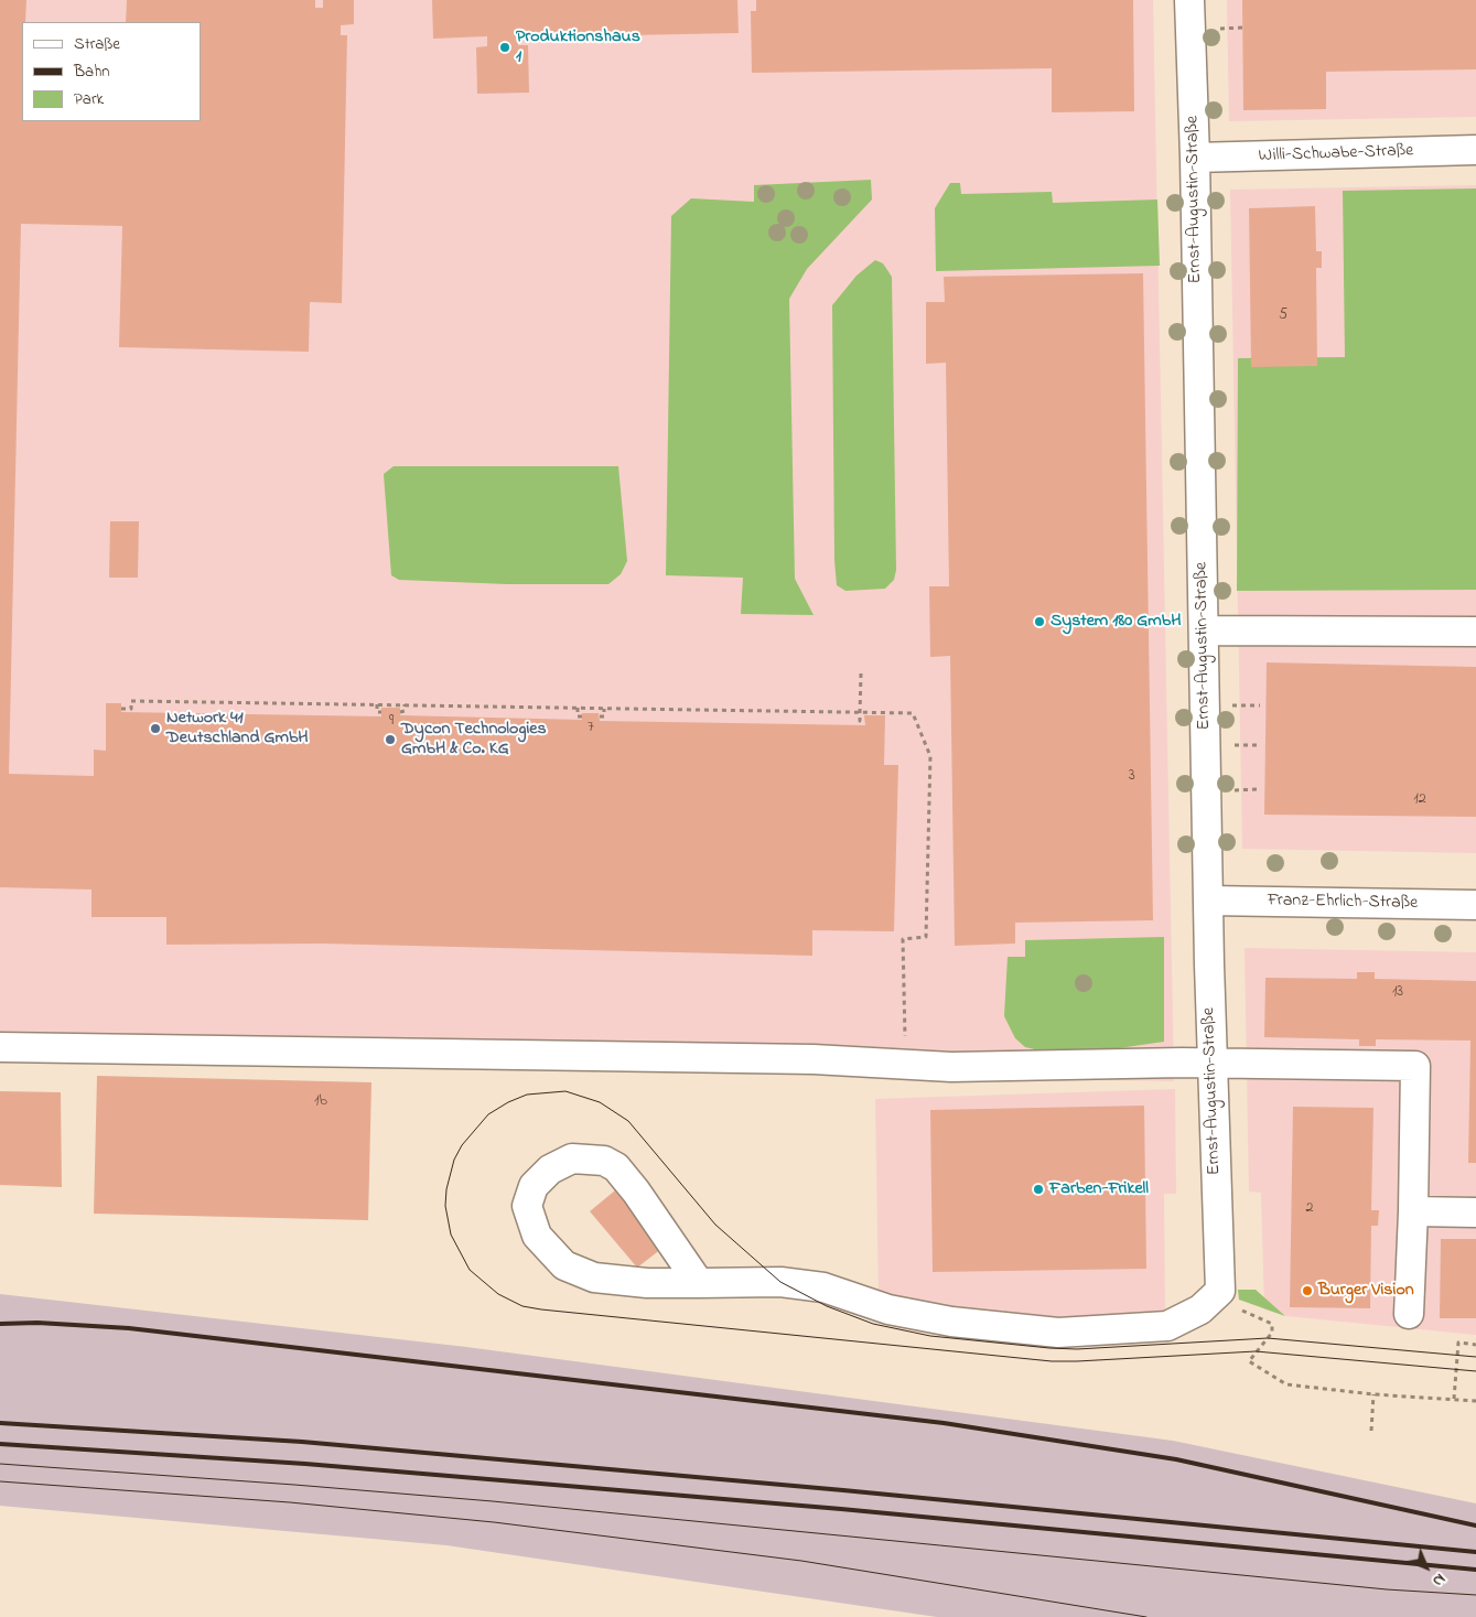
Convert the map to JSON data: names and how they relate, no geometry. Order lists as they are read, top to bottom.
{
  "streets": {
    "street": ["Willi-Schwabe-Straße", "Ernst-Augustin-Straße", "Franz-Ehrlich-Straße"]
  },
  "crossings": [
    ["Willi-Schwabe-Straße", "Ernst-Augustin-Straße"],
    ["Ernst-Augustin-Straße", "Franz-Ehrlich-Straße"]
  ],
  "places": [
    "Produktionshaus 1",
    "System 180 GmbH",
    "Network 41 Deutschland GmbH",
    "Dycon Technologies GmbH & Co. KG",
    "Farben-Frikell",
    "Burger Vision"
  ],
  "house_numbers": [
    "5",
    "9",
    "7",
    "3",
    "12",
    "13",
    "1b",
    "2"
  ],
  "legend": ["Straße", "Bahn", "Park"],
  "north": "bottom right"
}
